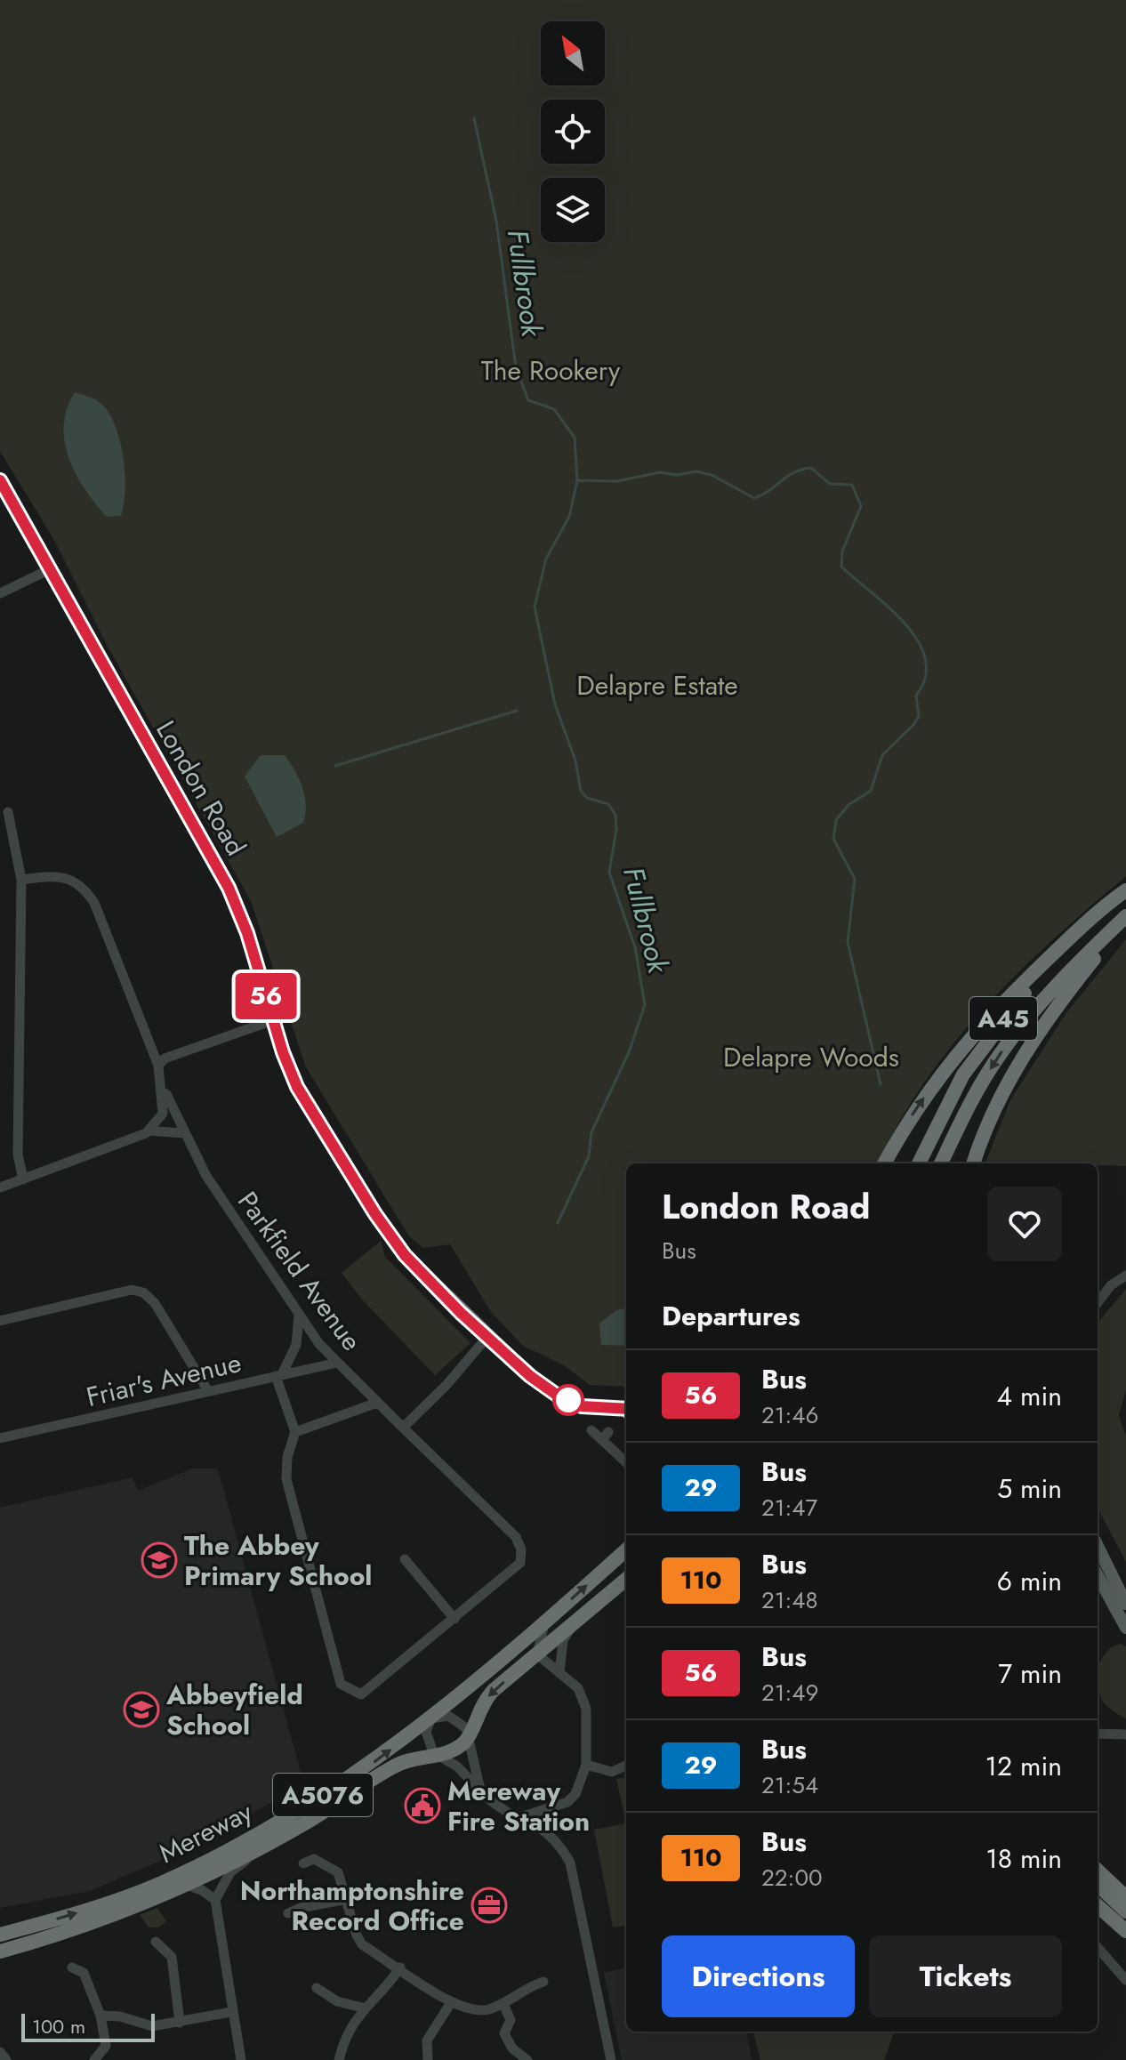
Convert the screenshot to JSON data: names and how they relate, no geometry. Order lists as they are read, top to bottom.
{
  "streets": {
    "highway": [
      "London Road",
      "A45",
      "A5076",
      "Mereway"
    ],
    "street": ["Parkfield Avenue", "Friar's Avenue"]
  },
  "crossings": [
    ["Parkfield Avenue", "Friar's Avenue"]
  ],
  "water": ["Fullbrook"],
  "parks": ["The Rookery", "Delapre Estate", "Delapre Woods"],
  "places": {
    "school or university": ["The Abbey Primary School", "Abbeyfield School"],
    "public building": ["Mereway Fire Station"],
    "office": ["Northamptonshire Record Office"]
  },
  "lines": ["bus line 56"],
  "scale_bar": "100 m",
  "north": "top left",
  "page": {
    "on_map": "56",
    "heading": [
      ["London Road", "Bus"],
      "Departures"
    ],
    "list": [
      {
        "mark": "56",
        "name": "Bus",
        "note": "21:46",
        "value": "4 min"
      },
      {
        "mark": "29",
        "name": "Bus",
        "note": "21:47",
        "value": "5 min"
      },
      {
        "mark": "110",
        "name": "Bus",
        "note": "21:48",
        "value": "6 min"
      },
      {
        "mark": "56",
        "name": "Bus",
        "note": "21:49",
        "value": "7 min"
      },
      {
        "mark": "29",
        "name": "Bus",
        "note": "21:54",
        "value": "12 min"
      },
      {
        "mark": "110",
        "name": "Bus",
        "note": "22:00",
        "value": "18 min"
      }
    ],
    "buttons": ["Directions", "Tickets"],
    "scale": "100 m"
  }
}
